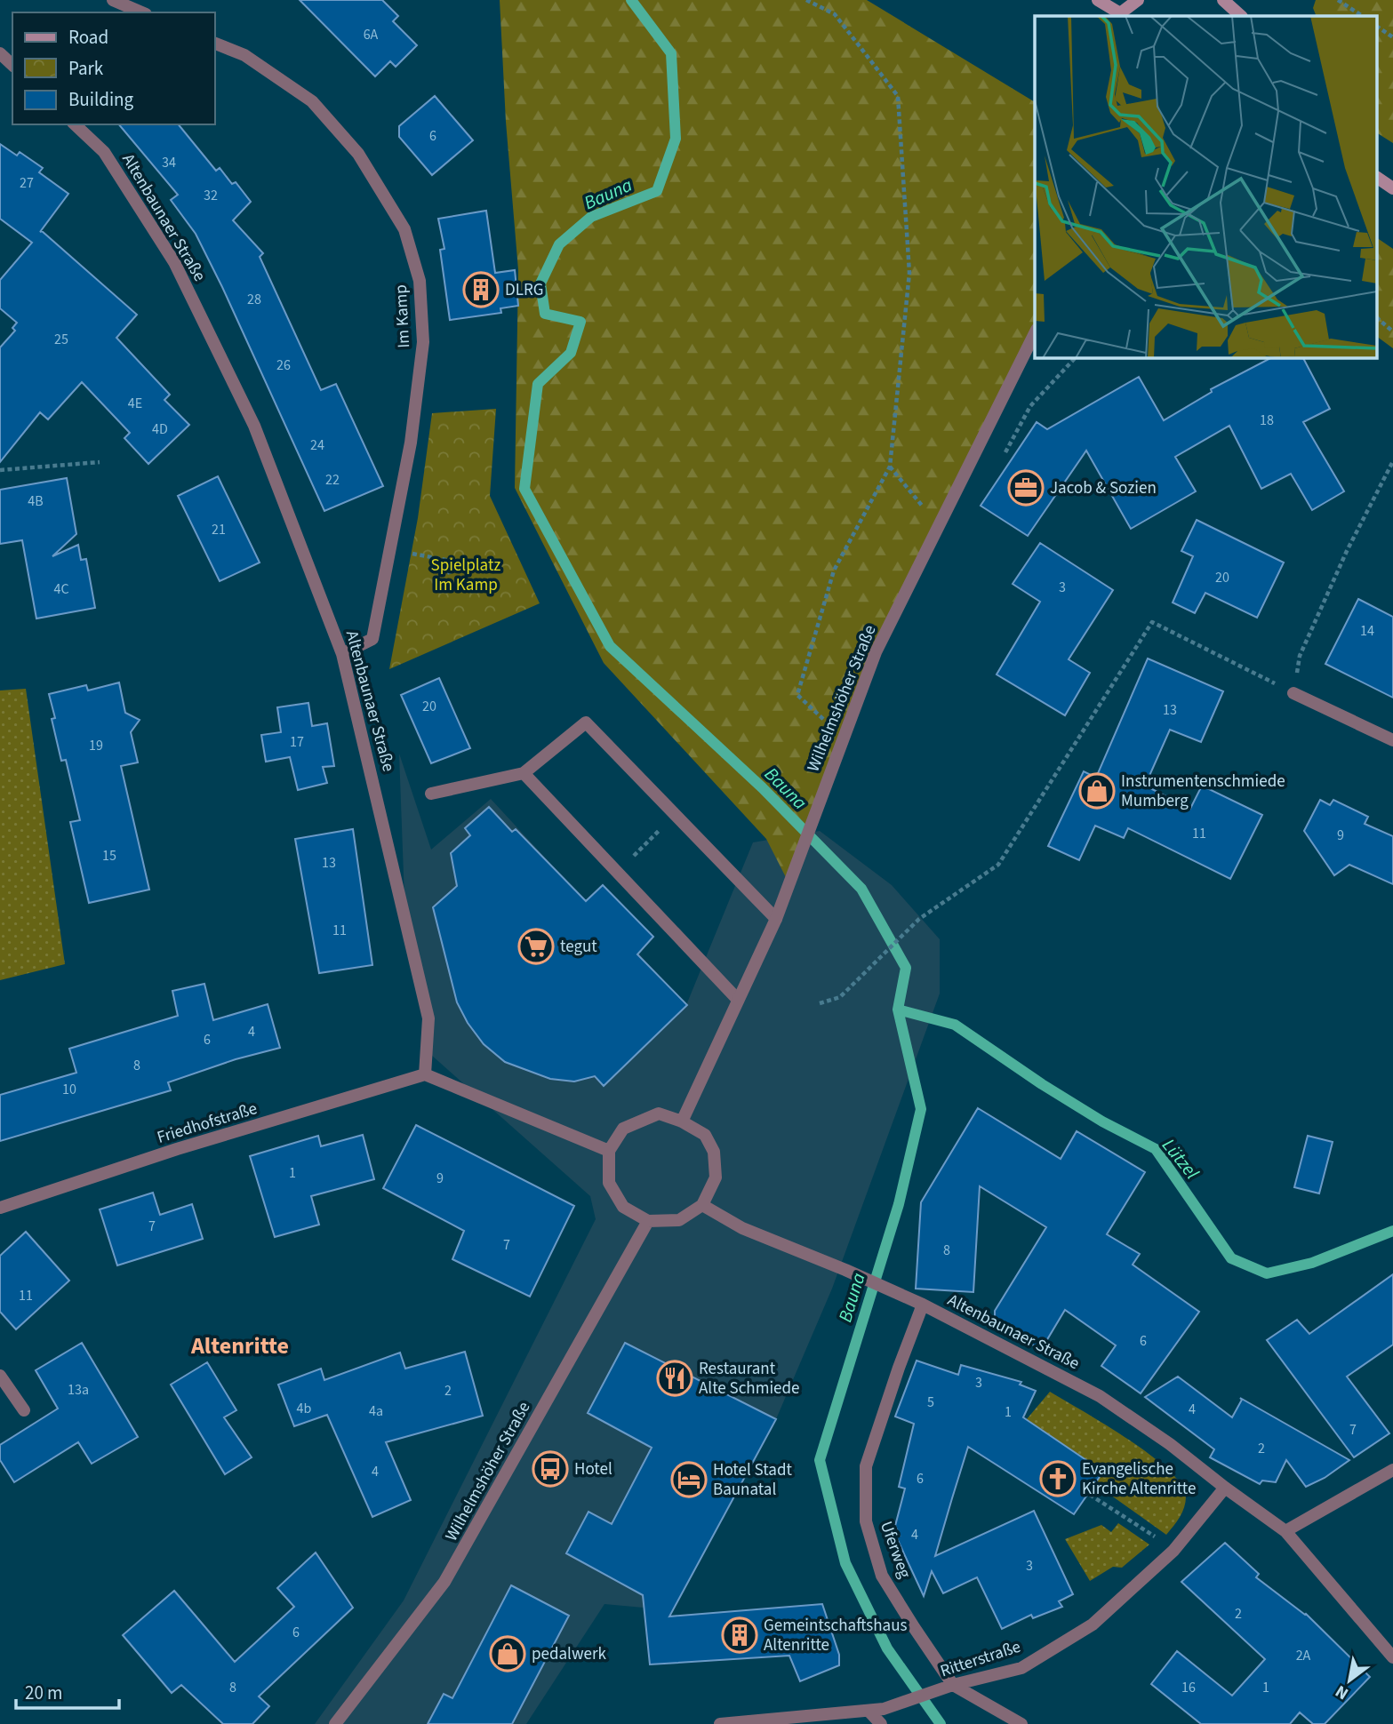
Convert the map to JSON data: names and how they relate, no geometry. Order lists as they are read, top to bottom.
{
  "streets": {
    "street": [
      "Altenbaunaer Straße",
      "Im Kamp",
      "Wilhelmshöher Straße",
      "Friedhofstraße",
      "Uferweg",
      "Ritterstraße"
    ]
  },
  "crossings": [
    ["Altenbaunaer Straße", "Im Kamp"],
    ["Altenbaunaer Straße", "Wilhelmshöher Straße"],
    ["Altenbaunaer Straße", "Friedhofstraße"],
    ["Altenbaunaer Straße", "Uferweg"],
    ["Altenbaunaer Straße", "Ritterstraße"],
    ["Uferweg", "Ritterstraße"]
  ],
  "districts": ["Altenritte"],
  "water": ["Bauna", "Lützel"],
  "parks": ["Spielplatz Im Kamp"],
  "places": {
    "building": ["DLRG", "Gemeintschaftshaus Altenritte"],
    "office": ["Jacob & Sozien"],
    "shop": ["Instrumentenschmiede Mumberg", "pedalwerk"],
    "supermarket": ["tegut"],
    "restaurant": ["Restaurant Alte Schmiede"],
    "bus stop": ["Hotel"],
    "church": ["Evangelische Kirche Altenritte"],
    "hotel": ["Hotel Stadt Baunatal"]
  },
  "house_numbers": [
    "6A",
    "6",
    "34",
    "27",
    "32",
    "28",
    "25",
    "26",
    "4E",
    "18",
    "4D",
    "24",
    "22",
    "4B",
    "21",
    "20",
    "3",
    "4C",
    "14",
    "20",
    "13",
    "17",
    "19",
    "11",
    "9",
    "15",
    "13",
    "11",
    "4",
    "6",
    "8",
    "10",
    "1",
    "9",
    "7",
    "7",
    "8",
    "11",
    "6",
    "3",
    "13a",
    "2",
    "5",
    "4b",
    "4",
    "4a",
    "1",
    "7",
    "2",
    "4",
    "6",
    "4",
    "3",
    "2",
    "6",
    "2A",
    "8",
    "16",
    "1"
  ],
  "legend": ["Road", "Park", "Building"],
  "scale_bar": "20 m",
  "north": "bottom left"
}
